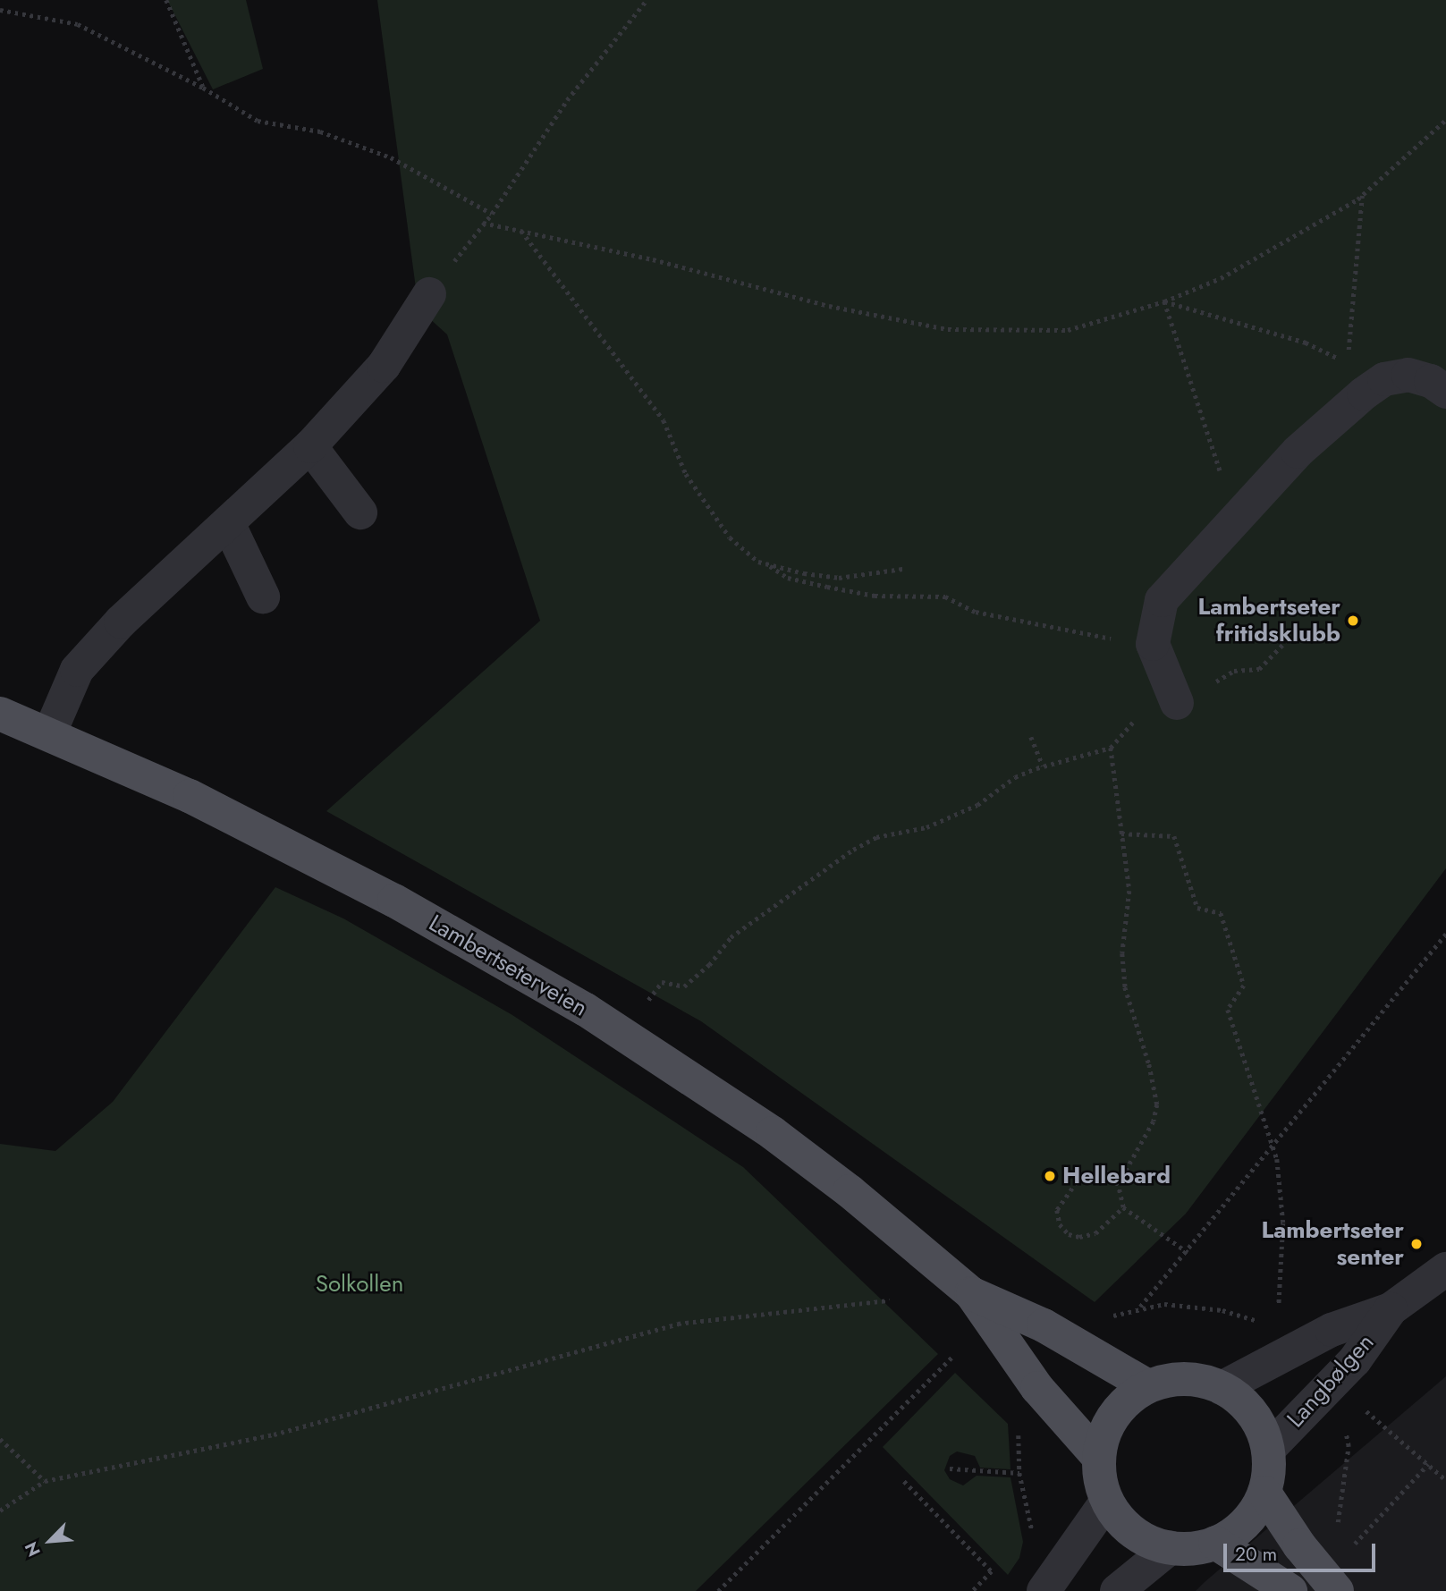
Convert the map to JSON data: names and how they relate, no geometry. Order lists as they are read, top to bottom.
{
  "streets": {
    "main road": ["Lambertseterveien"],
    "street": ["Langbølgen"]
  },
  "crossings": [
    ["Lambertseterveien", "Langbølgen"]
  ],
  "parks": ["Solkollen"],
  "places": ["Lambertseter fritidsklubb", "Hellebard", "Lambertseter senter"],
  "scale_bar": "20 m",
  "north": "bottom left"
}
